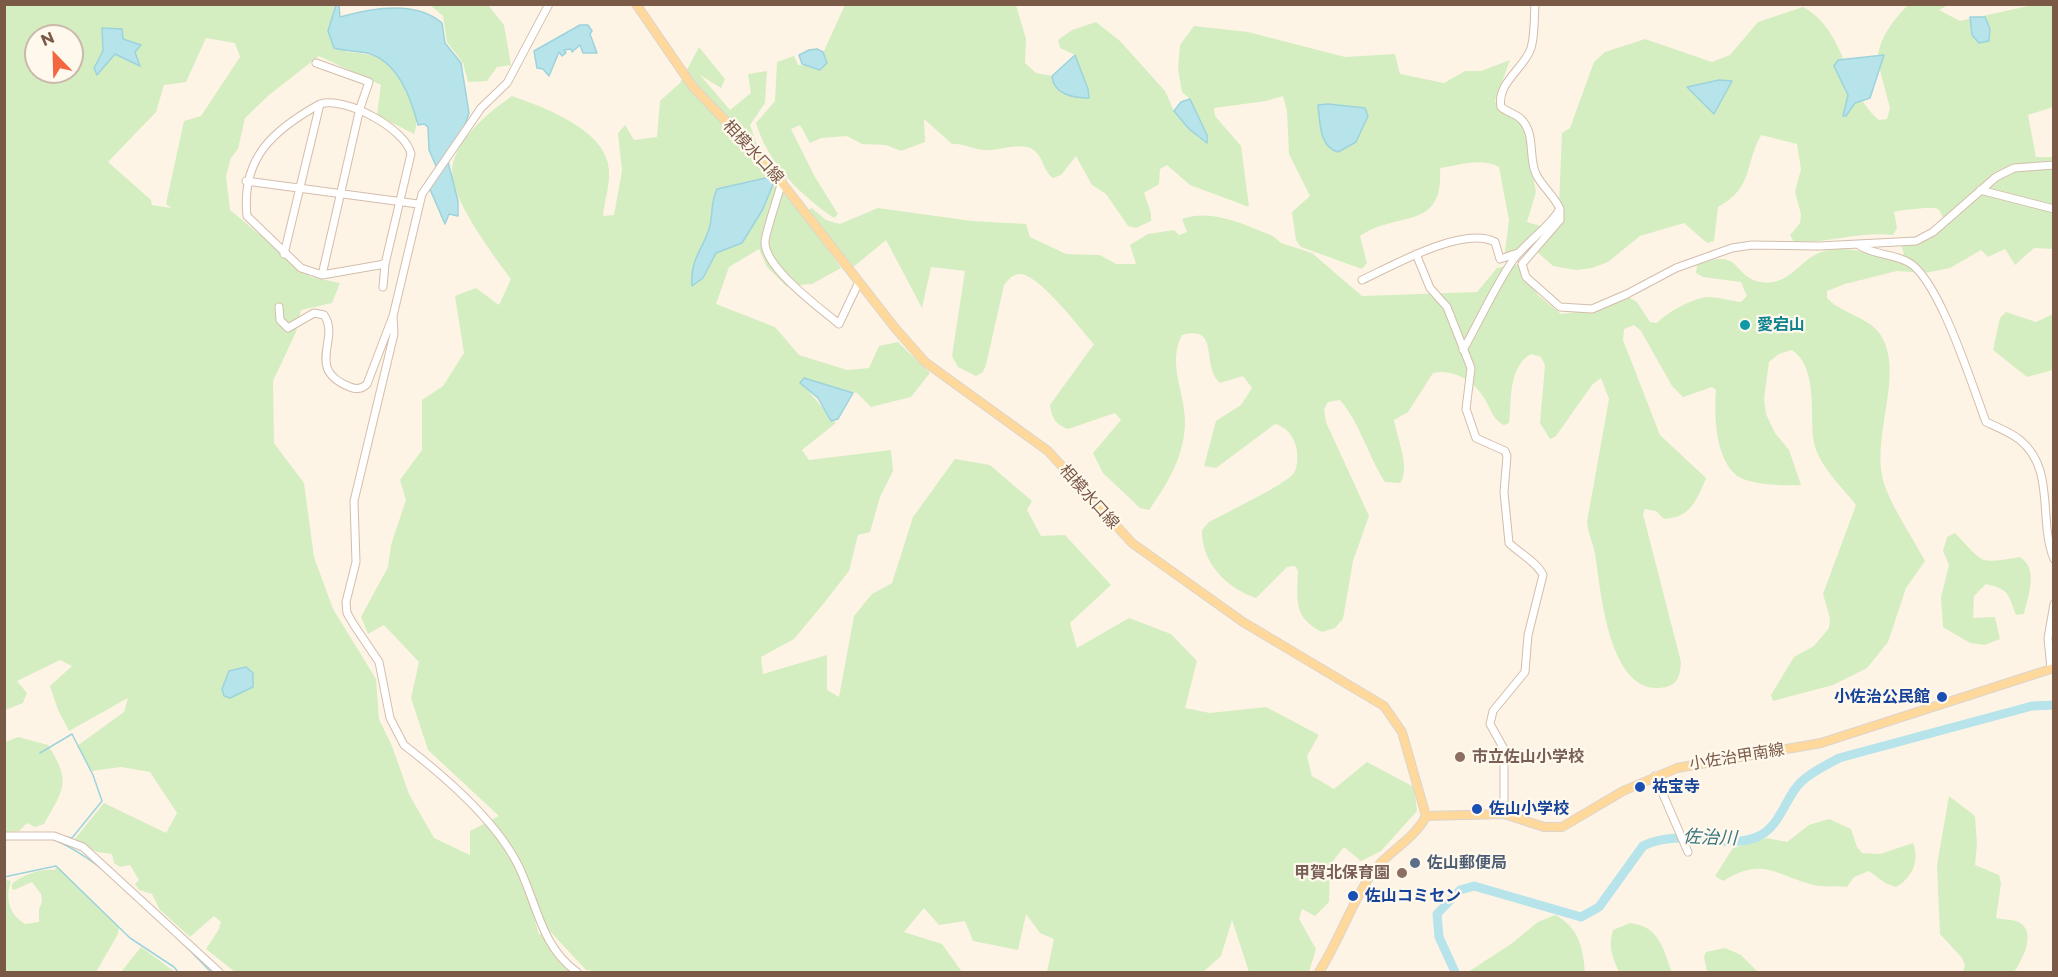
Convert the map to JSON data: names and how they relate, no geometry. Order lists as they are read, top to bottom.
{
  "streets": {
    "main road": ["相模水口線", "小佐治甲南線"]
  },
  "crossings": [
    ["相模水口線", "小佐治甲南線"]
  ],
  "water": ["佐治川"],
  "places": [
    "愛宕山",
    "小佐治公民館",
    "市立佐山小学校",
    "祐宝寺",
    "佐山小学校",
    "佐山郵便局",
    "甲賀北保育園",
    "佐山コミセン"
  ],
  "north": "top left"
}
